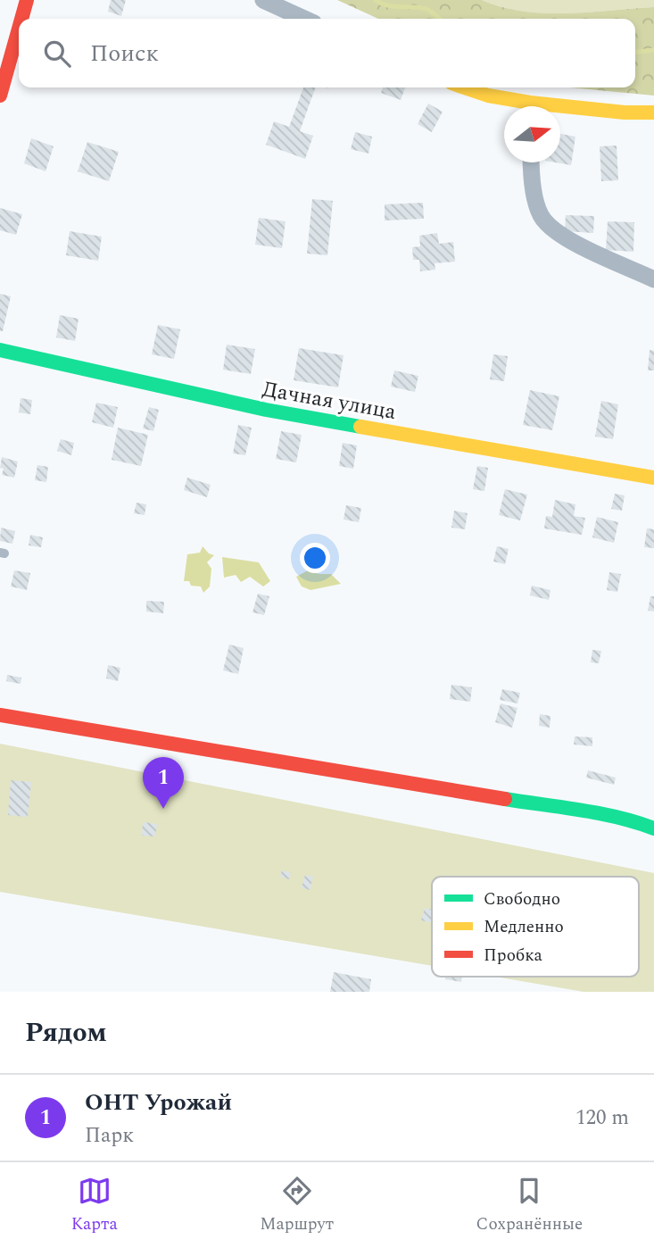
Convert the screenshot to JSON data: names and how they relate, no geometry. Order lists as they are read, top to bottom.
{
  "streets": {
    "street": ["Дачная улица"]
  },
  "legend": ["Свободно", "Медленно", "Пробка"],
  "north": "right",
  "page": {
    "search": "Поиск",
    "pins": "1",
    "heading": "Рядом",
    "list": [
      {
        "mark": "1",
        "name": "ОНТ Урожай",
        "note": "Парк",
        "value": "120 m"
      }
    ],
    "nav": ["Карта", "Маршрут", "Сохранённые"]
  }
}
